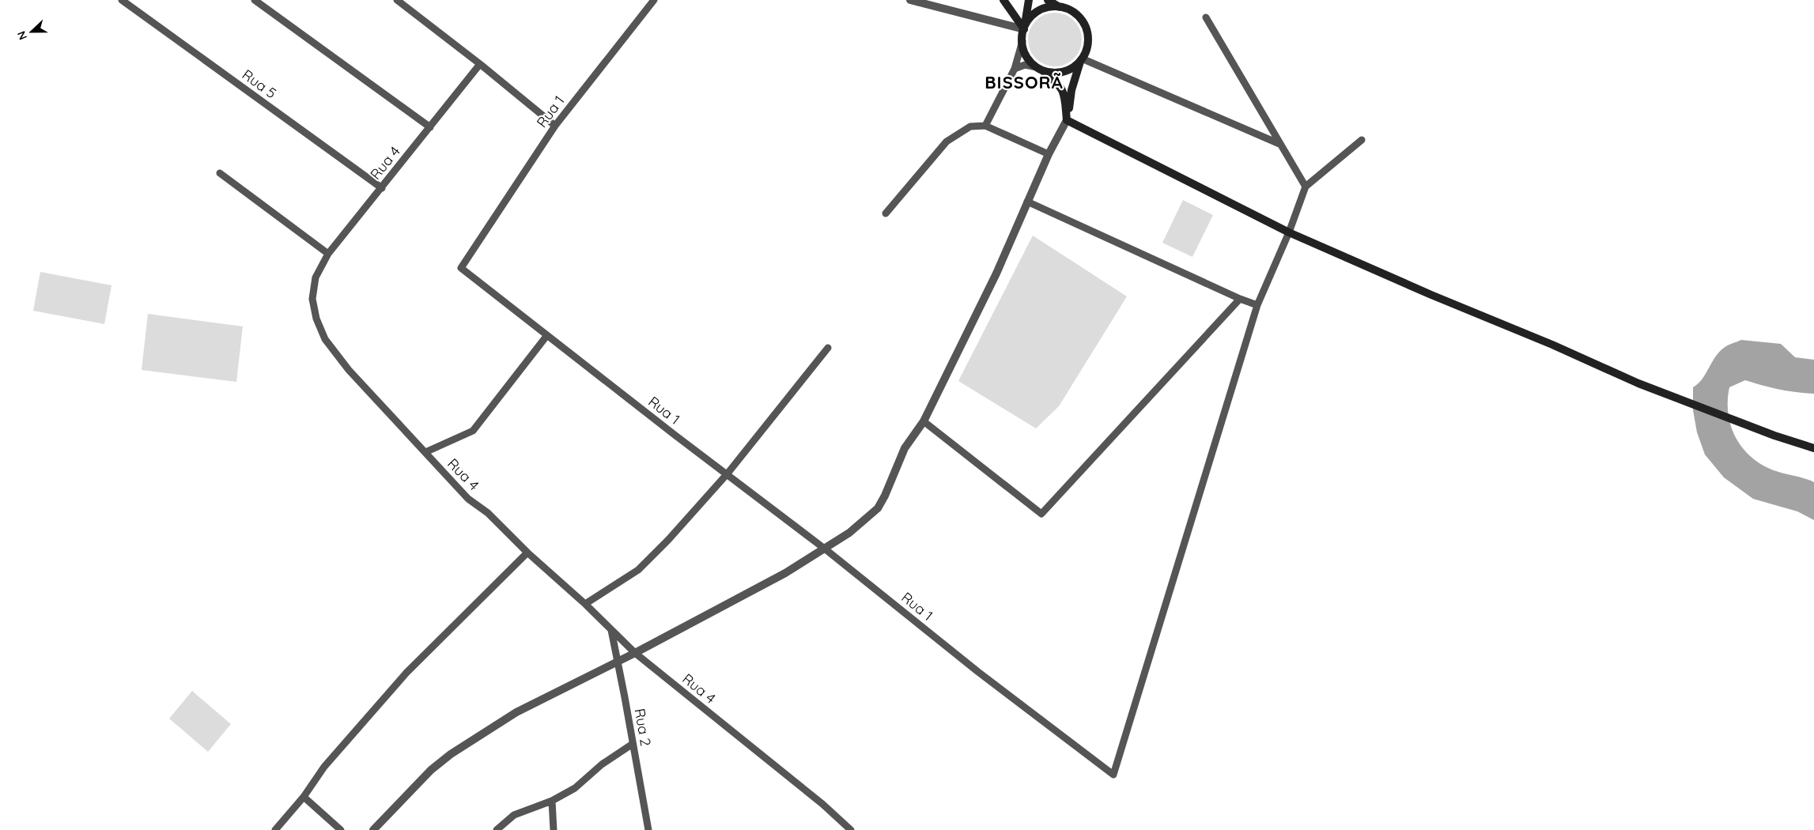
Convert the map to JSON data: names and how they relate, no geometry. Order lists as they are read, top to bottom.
{
  "streets": {
    "street": [
      "Rua 5",
      "Rua 1",
      "Rua 4",
      "Rua 2"
    ]
  },
  "crossings": [
    ["Rua 5", "Rua 4"],
    ["Rua 4", "Rua 2"]
  ],
  "districts": ["BISSORÃ"],
  "north": "left"
}
